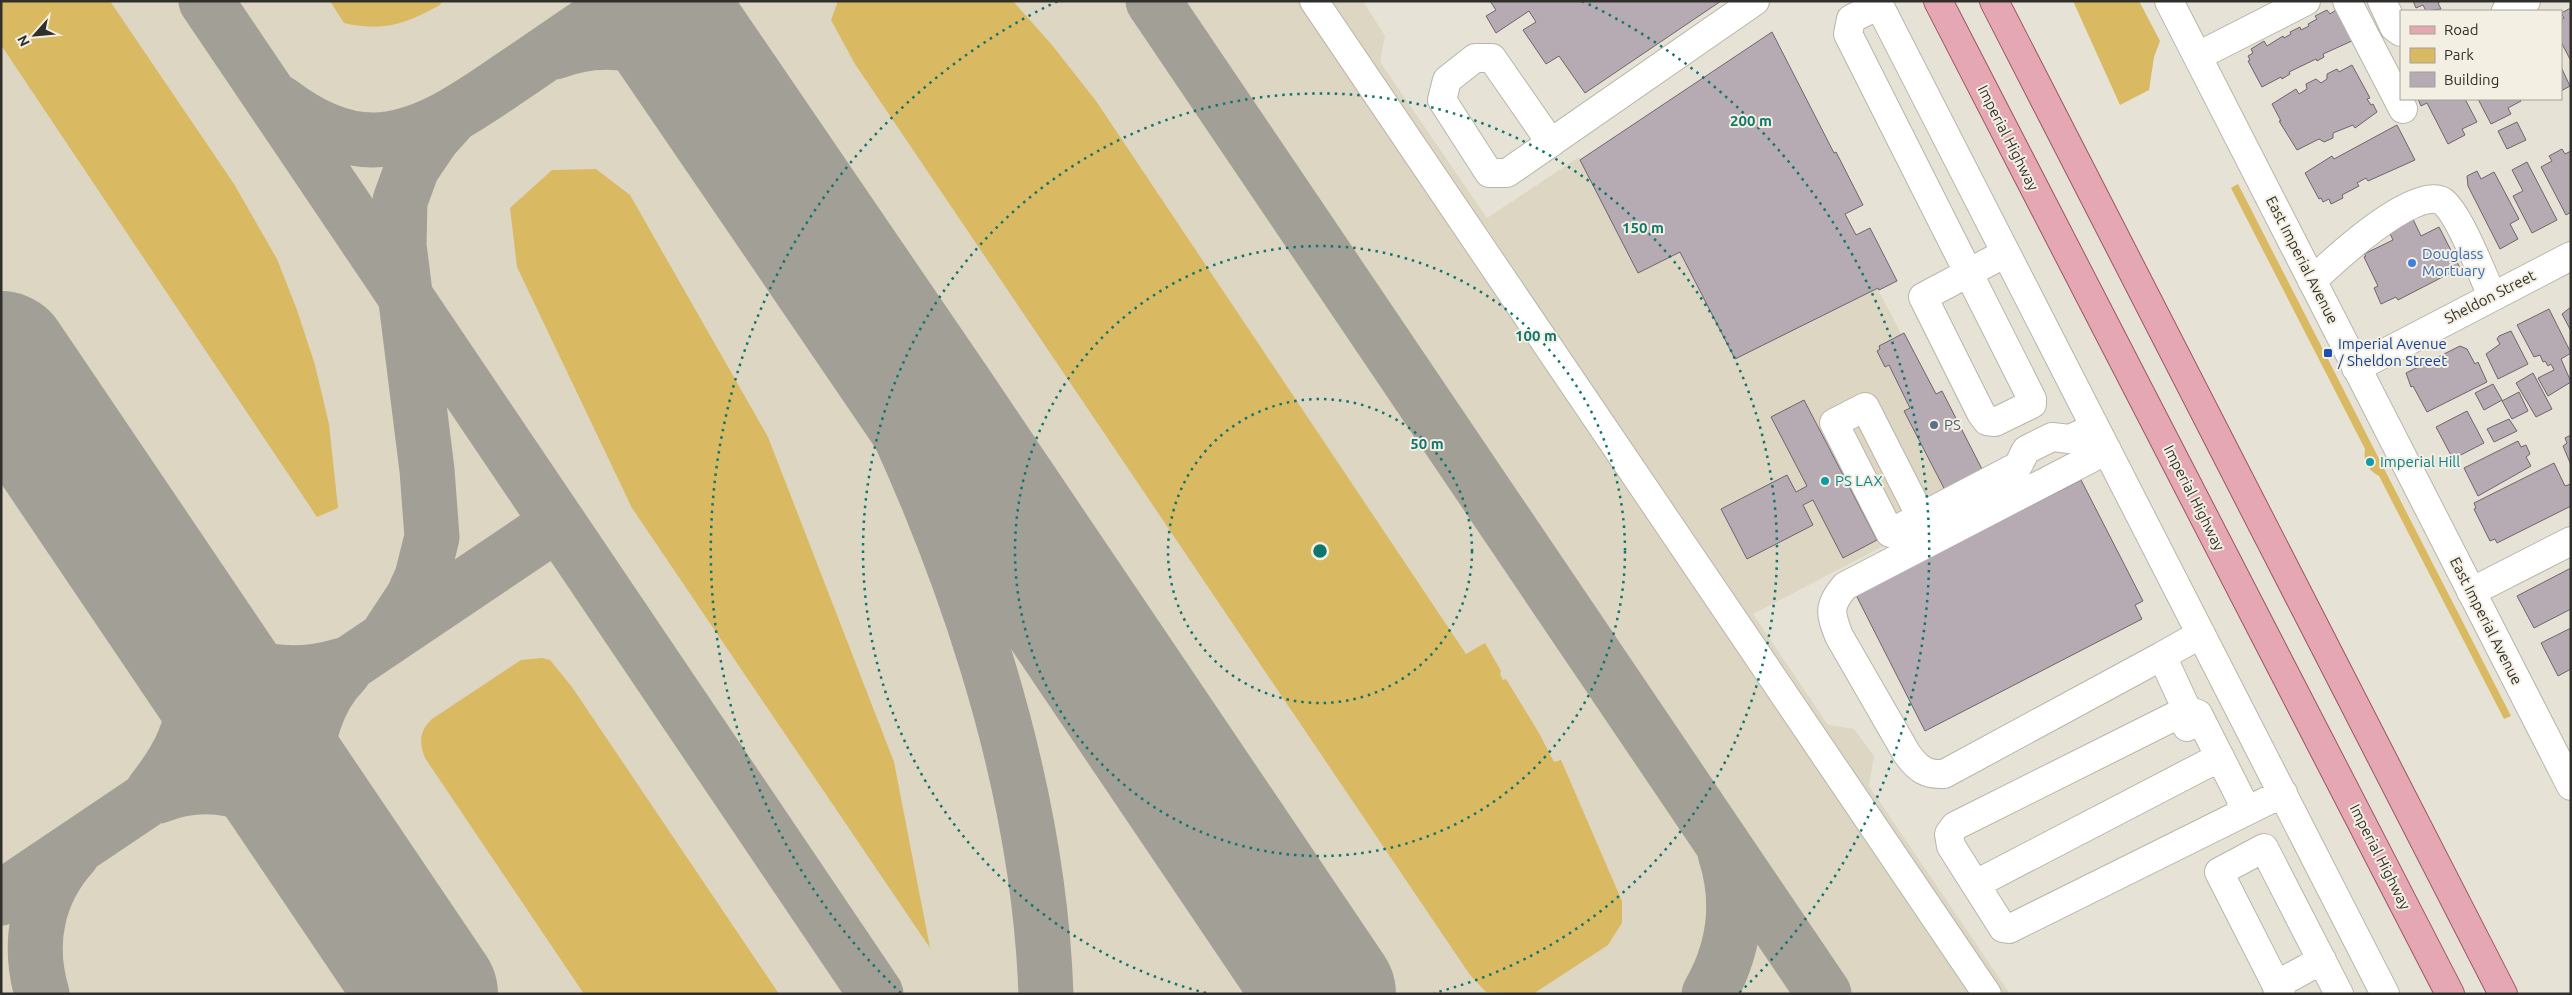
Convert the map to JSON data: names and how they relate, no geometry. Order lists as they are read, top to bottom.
{
  "streets": {
    "main road": ["Imperial Highway"],
    "street": ["East Imperial Avenue", "Sheldon Street"]
  },
  "crossings": [
    ["East Imperial Avenue", "Sheldon Street"]
  ],
  "places": {
    "other": [
      "Douglass Mortuary",
      "PS",
      "Imperial Hill",
      "PS LAX"
    ],
    "transit": ["Imperial Avenue / Sheldon Street"]
  },
  "legend": ["Road", "Park", "Building"],
  "north": "bottom left",
  "rings": [
    "200 m",
    "150 m",
    "100 m",
    "50 m"
  ]
}
